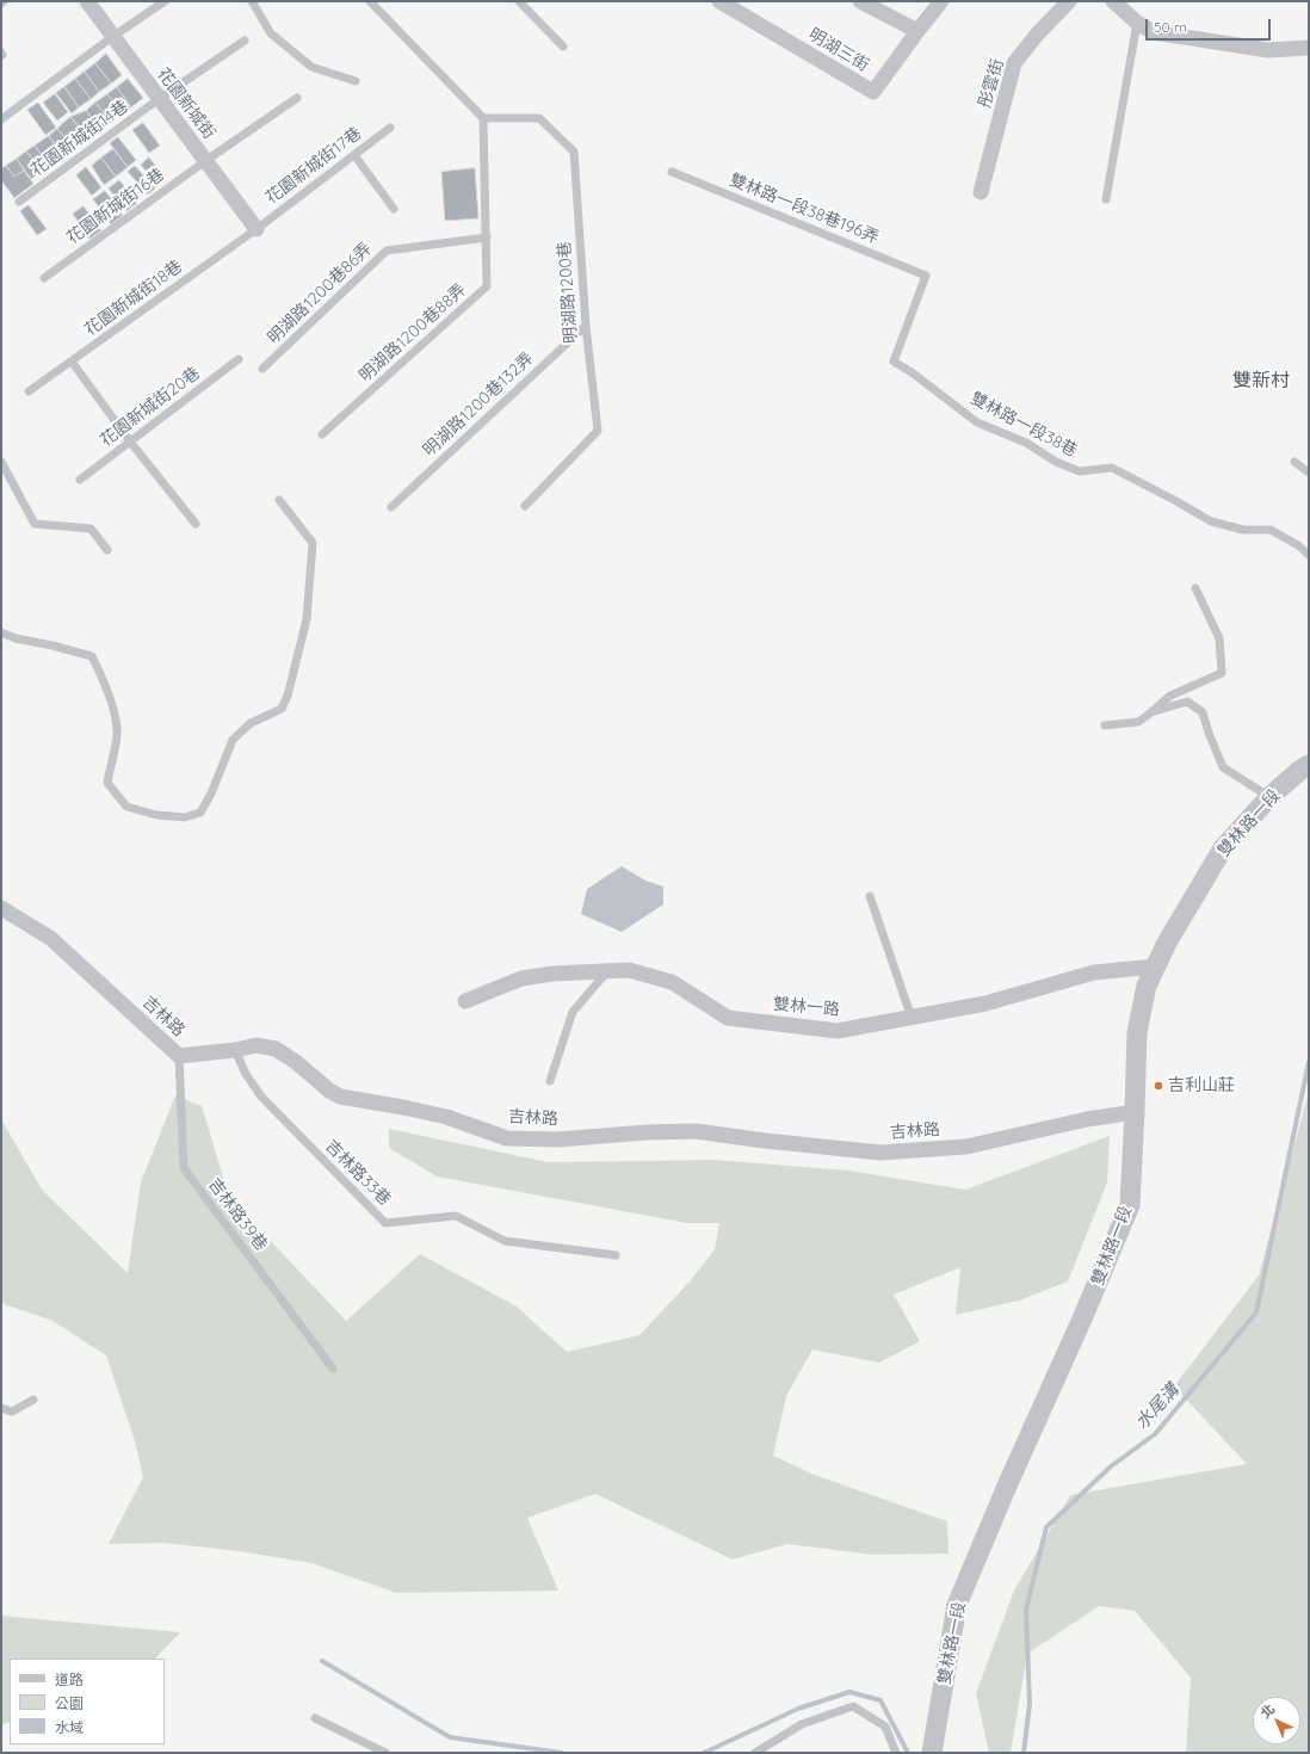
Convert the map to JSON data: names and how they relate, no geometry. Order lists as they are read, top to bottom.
{
  "streets": {
    "street": [
      "明湖三街",
      "彤雲街",
      "花園新城街",
      "雙林路一段",
      "雙林一路",
      "吉林路"
    ],
    "lane": [
      "花園新城街14巷",
      "花園新城街17巷",
      "花園新城街16巷",
      "雙林路一段38巷196弄",
      "明湖路1200巷",
      "明湖路1200巷86弄",
      "花園新城街18巷",
      "明湖路1200巷88弄",
      "明湖路1200巷132弄",
      "花園新城街20巷",
      "雙林路一段38巷",
      "吉林路33巷",
      "吉林路39巷"
    ]
  },
  "crossings": [
    ["花園新城街", "花園新城街14巷"],
    ["花園新城街", "花園新城街17巷"],
    ["花園新城街", "花園新城街16巷"],
    ["花園新城街", "花園新城街18巷"],
    ["花園新城街17巷", "花園新城街18巷"],
    ["雙林路一段38巷196弄", "雙林路一段38巷"],
    ["明湖路1200巷", "明湖路1200巷132弄"],
    ["明湖路1200巷86弄", "明湖路1200巷88弄"],
    ["雙林路一段", "雙林一路"],
    ["雙林路一段", "吉林路"],
    ["吉林路", "吉林路33巷"],
    ["吉林路", "吉林路39巷"]
  ],
  "districts": ["雙新村"],
  "water": ["水尾溝"],
  "places": ["吉利山莊"],
  "legend": ["道路", "公園", "水域"],
  "scale_bar": "50 m",
  "north": "top left"
}
